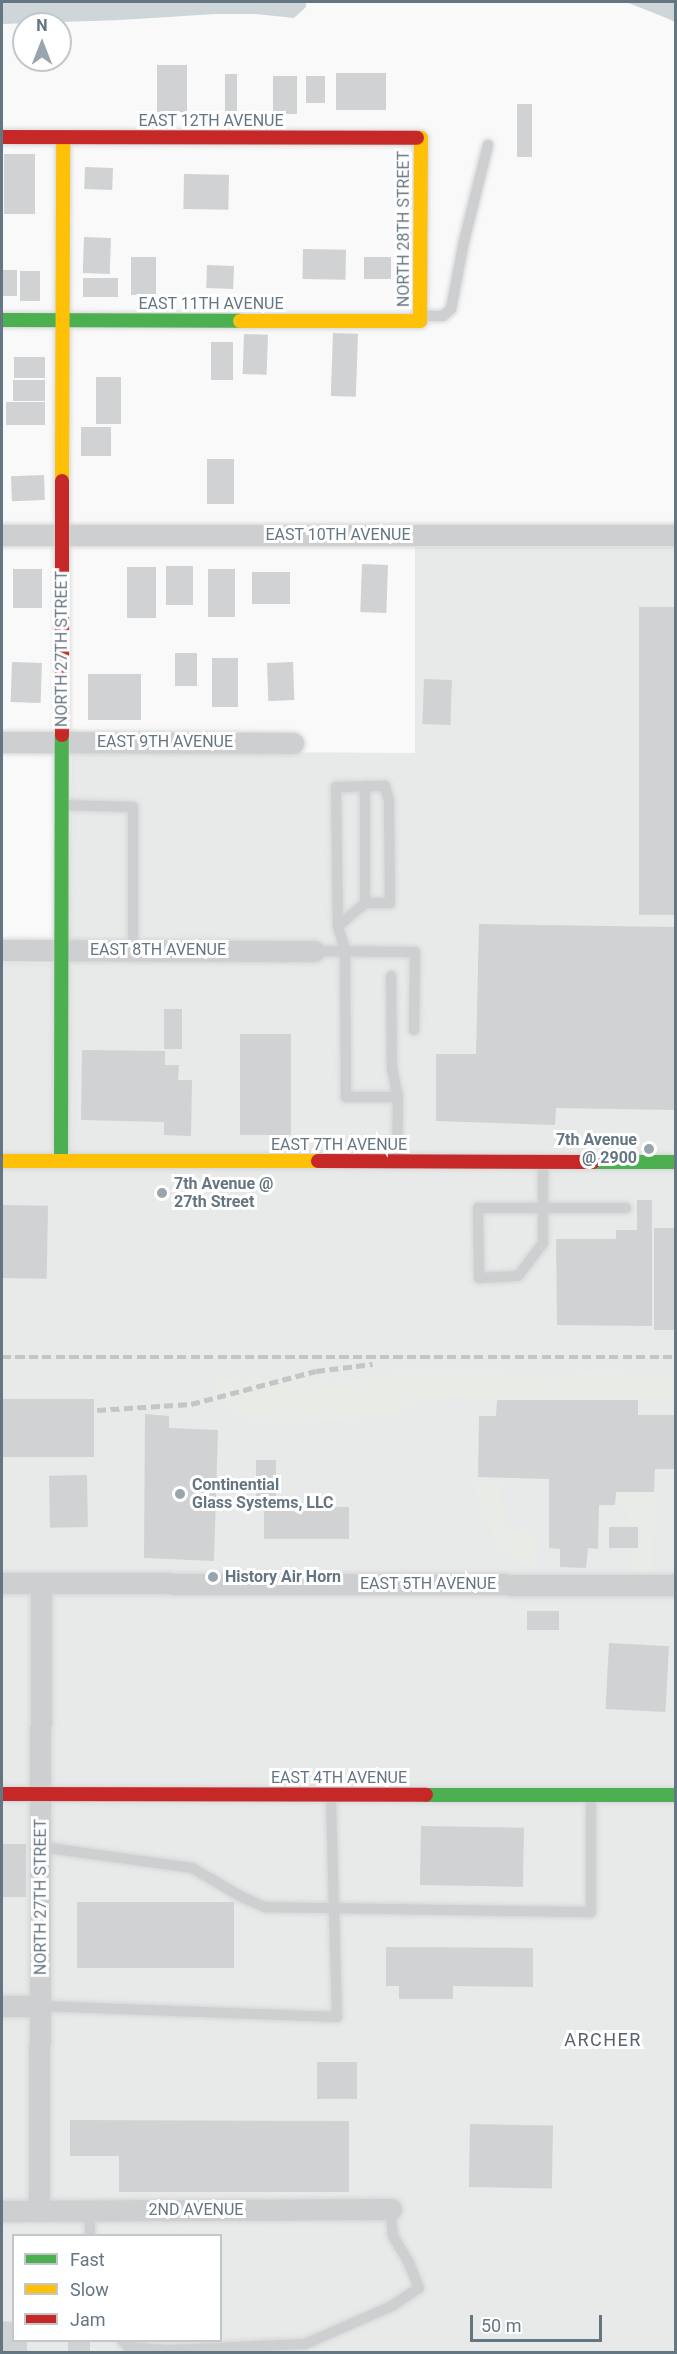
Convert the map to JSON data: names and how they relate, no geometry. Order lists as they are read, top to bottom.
{
  "streets": {
    "street": [
      "EAST 12TH AVENUE",
      "NORTH 28TH STREET",
      "EAST 11TH AVENUE",
      "EAST 10TH AVENUE",
      "NORTH 27TH STREET",
      "EAST 9TH AVENUE",
      "EAST 8TH AVENUE",
      "EAST 7TH AVENUE",
      "EAST 5TH AVENUE",
      "EAST 4TH AVENUE",
      "2ND AVENUE"
    ]
  },
  "crossings": [
    ["EAST 12TH AVENUE", "NORTH 28TH STREET"],
    ["EAST 12TH AVENUE", "NORTH 27TH STREET"],
    ["NORTH 28TH STREET", "EAST 11TH AVENUE"],
    ["EAST 11TH AVENUE", "NORTH 27TH STREET"],
    ["EAST 10TH AVENUE", "NORTH 27TH STREET"],
    ["NORTH 27TH STREET", "EAST 9TH AVENUE"],
    ["NORTH 27TH STREET", "EAST 8TH AVENUE"],
    ["NORTH 27TH STREET", "EAST 7TH AVENUE"],
    ["NORTH 27TH STREET", "EAST 5TH AVENUE"],
    ["NORTH 27TH STREET", "EAST 4TH AVENUE"],
    ["NORTH 27TH STREET", "2ND AVENUE"]
  ],
  "districts": ["ARCHER"],
  "places": [
    "7th Avenue @ 2900",
    "7th Avenue @ 27th Street",
    "Continential Glass Systems, LLC",
    "History Air Horn"
  ],
  "legend": ["Fast", "Slow", "Jam"],
  "scale_bar": "50 m",
  "north": "top"
}
